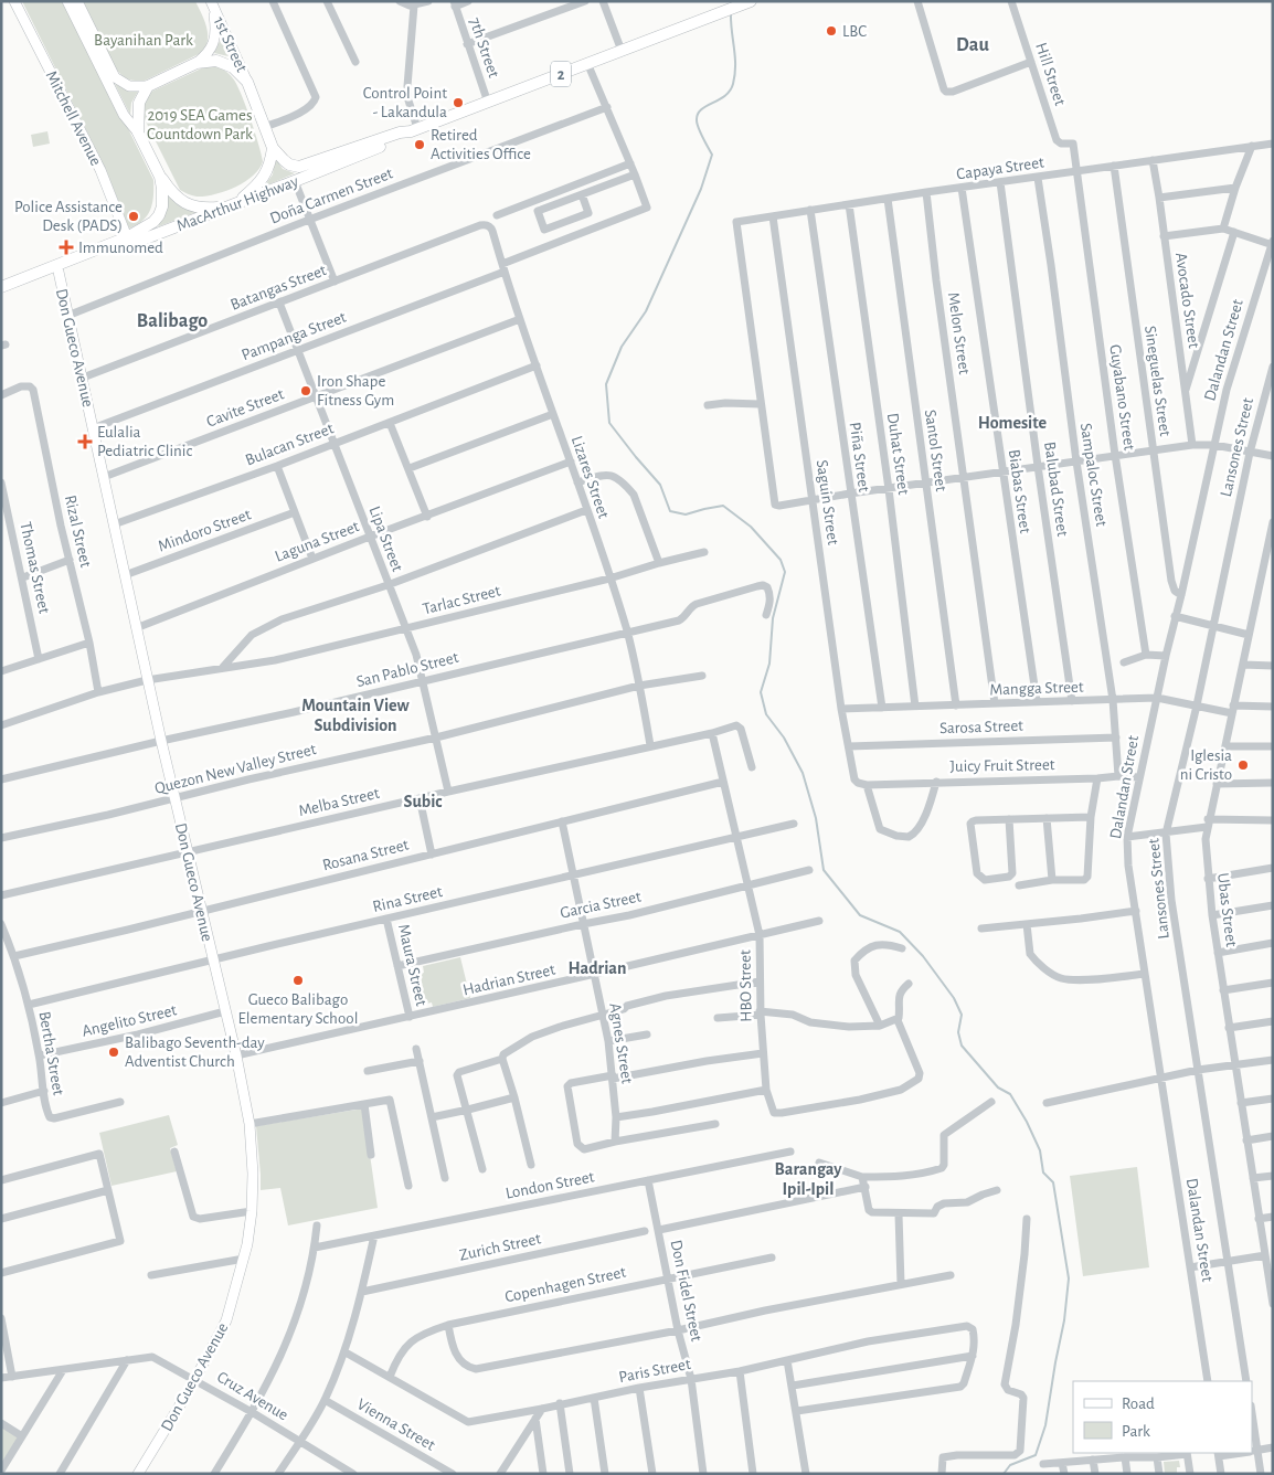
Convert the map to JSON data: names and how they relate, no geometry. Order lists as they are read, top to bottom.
{
  "streets": {
    "highway": ["2", "MacArthur Highway"],
    "main road": ["1st Street", "Mitchell Avenue", "Don Gueco Avenue"],
    "street": [
      "7th Street",
      "Hill Street",
      "Capaya Street",
      "Doña Carmen Street",
      "Batangas Street",
      "Avocado Street",
      "Melon Street",
      "Pampanga Street",
      "Dalandan Street",
      "Sineguelas Street",
      "Guyabano Street",
      "Cavite Street",
      "Bulacan Street",
      "Lansones Street",
      "Santol Street",
      "Duhat Street",
      "Piña Street",
      "Sampaloc Street",
      "Lizares Street",
      "Balubad Street",
      "Biabas Street",
      "Saguin Street",
      "Mindoro Street",
      "Rizal Street",
      "Lipa Street",
      "Laguna Street",
      "Thomas Street",
      "Tarlac Street",
      "San Pablo Street",
      "Mangga Street",
      "Sarosa Street",
      "Juicy Fruit Street",
      "Quezon New Valley Street",
      "Melba Street",
      "Rosana Street",
      "Rina Street",
      "Garcia Street",
      "Ubas Street",
      "Maura Street",
      "Hadrian Street",
      "HBO Street",
      "Angelito Street",
      "Agnes Street",
      "Bertha Street",
      "London Street",
      "Zurich Street",
      "Copenhagen Street",
      "Don Fidel Street",
      "Paris Street",
      "Cruz Avenue",
      "Vienna Street"
    ]
  },
  "crossings": [
    ["1st Street", "MacArthur Highway"],
    ["7th Street", "MacArthur Highway"],
    ["Hill Street", "Guyabano Street"],
    ["Mitchell Avenue", "MacArthur Highway"],
    ["Capaya Street", "Avocado Street"],
    ["Capaya Street", "Melon Street"],
    ["Capaya Street", "Sineguelas Street"],
    ["Capaya Street", "Guyabano Street"],
    ["Capaya Street", "Santol Street"],
    ["Capaya Street", "Duhat Street"],
    ["Capaya Street", "Piña Street"],
    ["Capaya Street", "Sampaloc Street"],
    ["Capaya Street", "Balubad Street"],
    ["Capaya Street", "Biabas Street"],
    ["Capaya Street", "Saguin Street"],
    ["Doña Carmen Street", "Don Gueco Avenue"],
    ["MacArthur Highway", "Don Gueco Avenue"],
    ["Batangas Street", "Don Gueco Avenue"],
    ["Batangas Street", "Lizares Street"],
    ["Batangas Street", "Lipa Street"],
    ["Melon Street", "Mangga Street"],
    ["Pampanga Street", "Don Gueco Avenue"],
    ["Pampanga Street", "Lizares Street"],
    ["Pampanga Street", "Lipa Street"],
    ["Don Gueco Avenue", "Cavite Street"],
    ["Don Gueco Avenue", "Bulacan Street"],
    ["Don Gueco Avenue", "Mindoro Street"],
    ["Don Gueco Avenue", "Laguna Street"],
    ["Don Gueco Avenue", "Tarlac Street"],
    ["Don Gueco Avenue", "San Pablo Street"],
    ["Don Gueco Avenue", "Quezon New Valley Street"],
    ["Don Gueco Avenue", "Melba Street"],
    ["Don Gueco Avenue", "Rosana Street"],
    ["Don Gueco Avenue", "Rina Street"],
    ["Don Gueco Avenue", "Hadrian Street"],
    ["Don Gueco Avenue", "Angelito Street"],
    ["Don Gueco Avenue", "Cruz Avenue"],
    ["Dalandan Street", "Sineguelas Street"],
    ["Dalandan Street", "Mangga Street"],
    ["Dalandan Street", "Juicy Fruit Street"],
    ["Cavite Street", "Lizares Street"],
    ["Cavite Street", "Lipa Street"],
    ["Bulacan Street", "Lizares Street"],
    ["Bulacan Street", "Lipa Street"],
    ["Lansones Street", "Mangga Street"],
    ["Santol Street", "Mangga Street"],
    ["Duhat Street", "Mangga Street"],
    ["Piña Street", "Mangga Street"],
    ["Sampaloc Street", "Mangga Street"],
    ["Sampaloc Street", "Sarosa Street"],
    ["Sampaloc Street", "Juicy Fruit Street"],
    ["Lizares Street", "Laguna Street"],
    ["Lizares Street", "Tarlac Street"],
    ["Lizares Street", "San Pablo Street"],
    ["Lizares Street", "Quezon New Valley Street"],
    ["Lizares Street", "Melba Street"],
    ["Balubad Street", "Mangga Street"],
    ["Biabas Street", "Mangga Street"],
    ["Saguin Street", "Mangga Street"],
    ["Saguin Street", "Sarosa Street"],
    ["Saguin Street", "Juicy Fruit Street"],
    ["Rizal Street", "Tarlac Street"],
    ["Lipa Street", "Laguna Street"],
    ["Lipa Street", "Tarlac Street"],
    ["Lipa Street", "San Pablo Street"],
    ["Lipa Street", "Quezon New Valley Street"],
    ["Lipa Street", "Melba Street"],
    ["Mangga Street", "Ubas Street"],
    ["Melba Street", "HBO Street"],
    ["Rosana Street", "HBO Street"],
    ["Rosana Street", "Agnes Street"],
    ["Rosana Street", "Bertha Street"],
    ["Rina Street", "Maura Street"],
    ["Rina Street", "HBO Street"],
    ["Rina Street", "Agnes Street"],
    ["Rina Street", "Bertha Street"],
    ["Garcia Street", "Maura Street"],
    ["Garcia Street", "HBO Street"],
    ["Garcia Street", "Agnes Street"],
    ["Maura Street", "Hadrian Street"],
    ["Hadrian Street", "HBO Street"],
    ["Hadrian Street", "Agnes Street"],
    ["Angelito Street", "Bertha Street"],
    ["London Street", "Don Fidel Street"],
    ["Copenhagen Street", "Don Fidel Street"],
    ["Copenhagen Street", "Paris Street"],
    ["Don Fidel Street", "Paris Street"]
  ],
  "districts": [
    "Dau",
    "Balibago",
    "Homesite",
    "Mountain View Subdivision",
    "Subic",
    "Hadrian",
    "Barangay Ipil-Ipil"
  ],
  "parks": ["Bayanihan Park", "2019 SEA Games Countdown Park"],
  "places": {
    "other": [
      "LBC",
      "Control Point - Lakandula",
      "Retired Activities Office",
      "Police Assistance Desk (PADS)",
      "Iron Shape Fitness Gym",
      "Iglesia ni Cristo",
      "Gueco Balibago Elementary School",
      "Balibago Seventh-day Adventist Church"
    ],
    "health": ["Immunomed", "Eulalia Pediatric Clinic"]
  },
  "legend": ["Road", "Park"]
}
